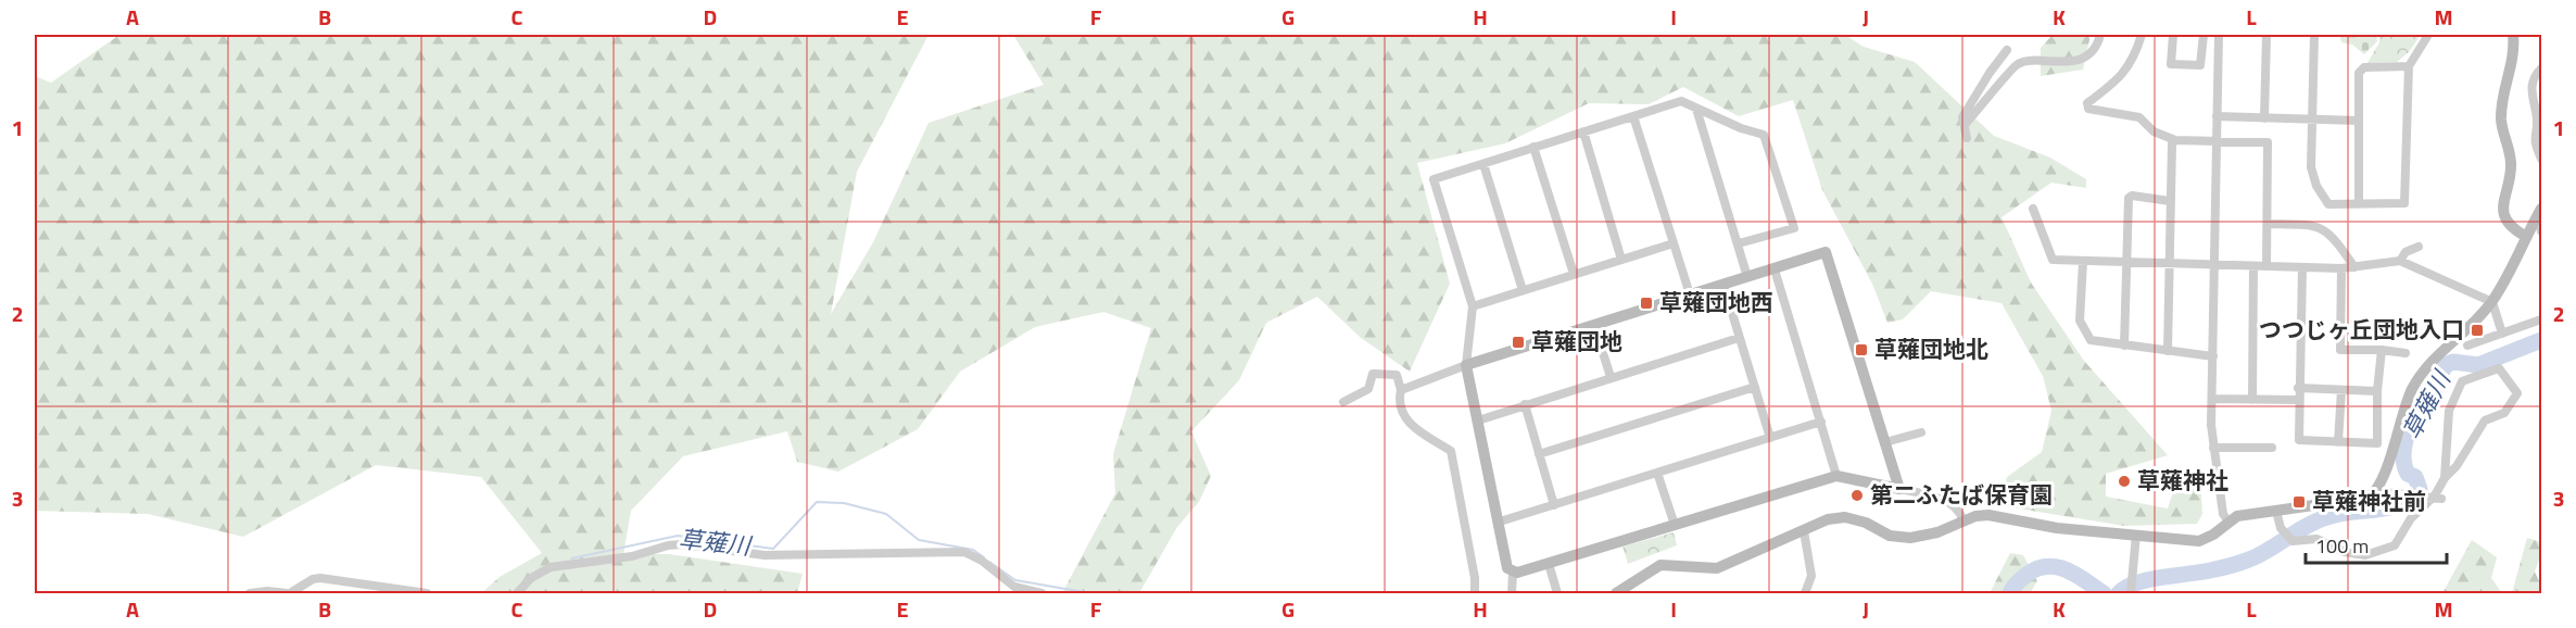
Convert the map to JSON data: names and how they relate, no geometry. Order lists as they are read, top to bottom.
{
  "water": ["草薙川"],
  "places": {
    "transit": [
      "草薙団地西",
      "つつじヶ丘団地入口",
      "草薙団地",
      "草薙団地北",
      "草薙神社前"
    ],
    "other": ["草薙神社", "第二ふたば保育園"]
  },
  "scale_bar": "100 m",
  "grid": {
    "columns": [
      "A",
      "B",
      "C",
      "D",
      "E",
      "F",
      "G",
      "H",
      "I",
      "J",
      "K",
      "L",
      "M"
    ],
    "rows": ["1", "2", "3"]
  }
}
